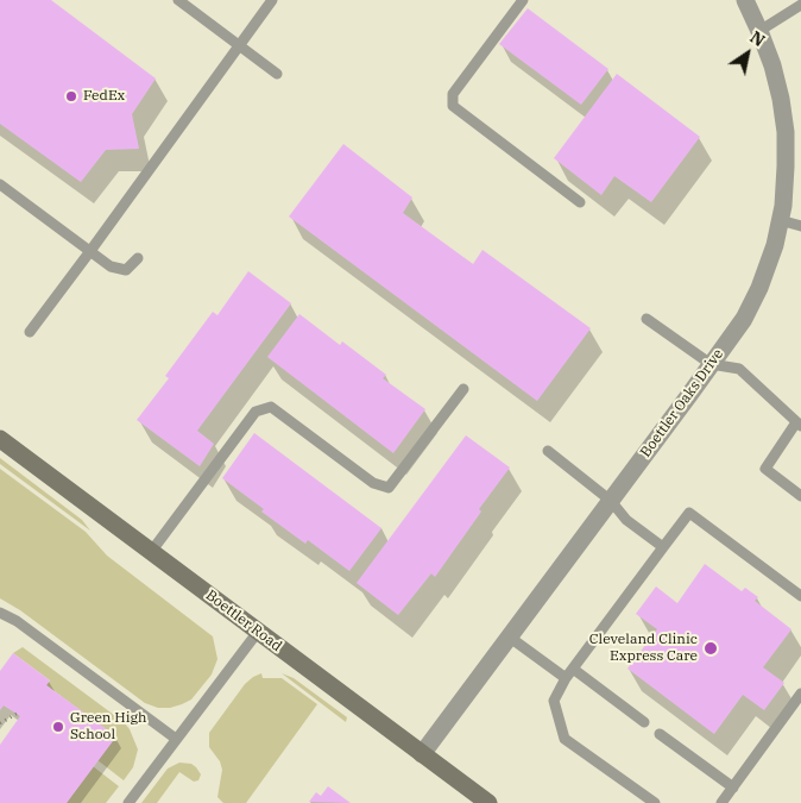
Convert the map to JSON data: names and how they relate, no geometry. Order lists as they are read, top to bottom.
{
  "streets": {
    "street": ["Boettler Oaks Drive", "Boettler Road"]
  },
  "crossings": [
    ["Boettler Oaks Drive", "Boettler Road"]
  ],
  "places": ["FedEx", "Cleveland Clinic Express Care", "Green High School"],
  "north": "top right"
}
